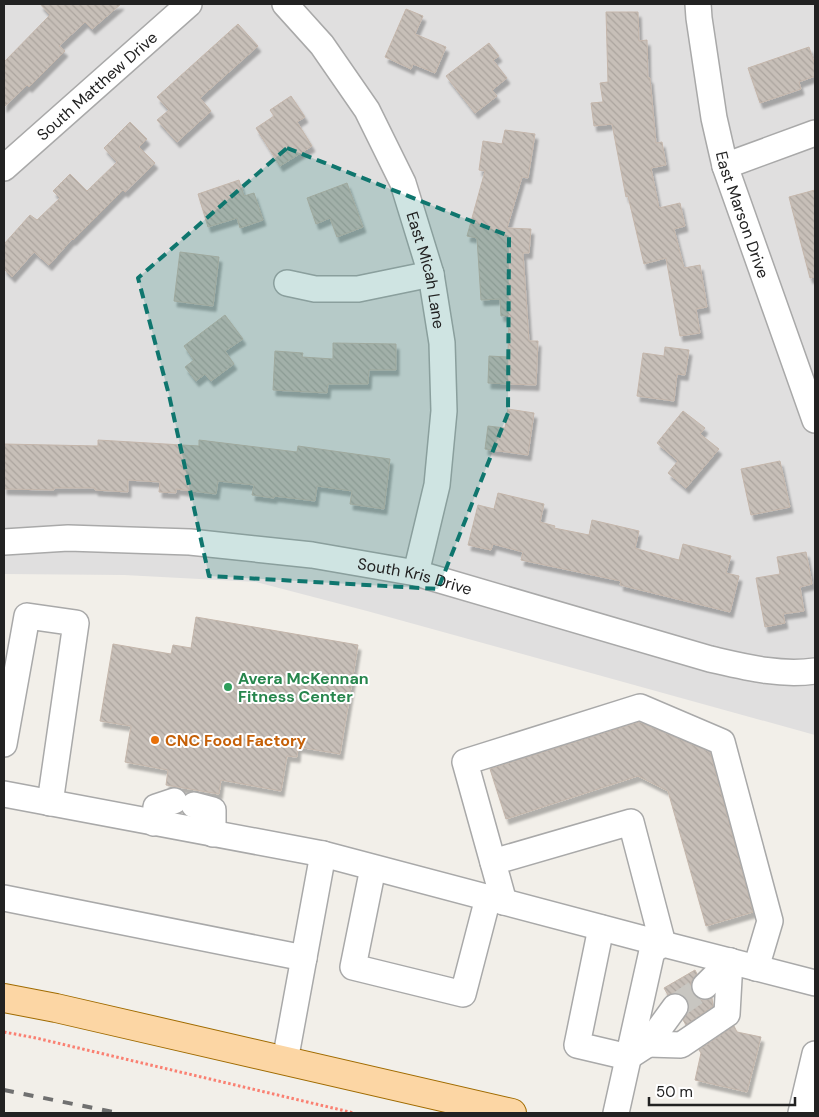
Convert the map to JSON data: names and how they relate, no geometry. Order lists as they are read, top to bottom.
{
  "streets": {
    "street": [
      "South Matthew Drive",
      "East Marson Drive",
      "East Micah Lane",
      "South Kris Drive"
    ]
  },
  "crossings": [
    ["East Micah Lane", "South Kris Drive"]
  ],
  "places": ["Avera McKennan Fitness Center", "CNC Food Factory"],
  "scale_bar": "50 m"
}
